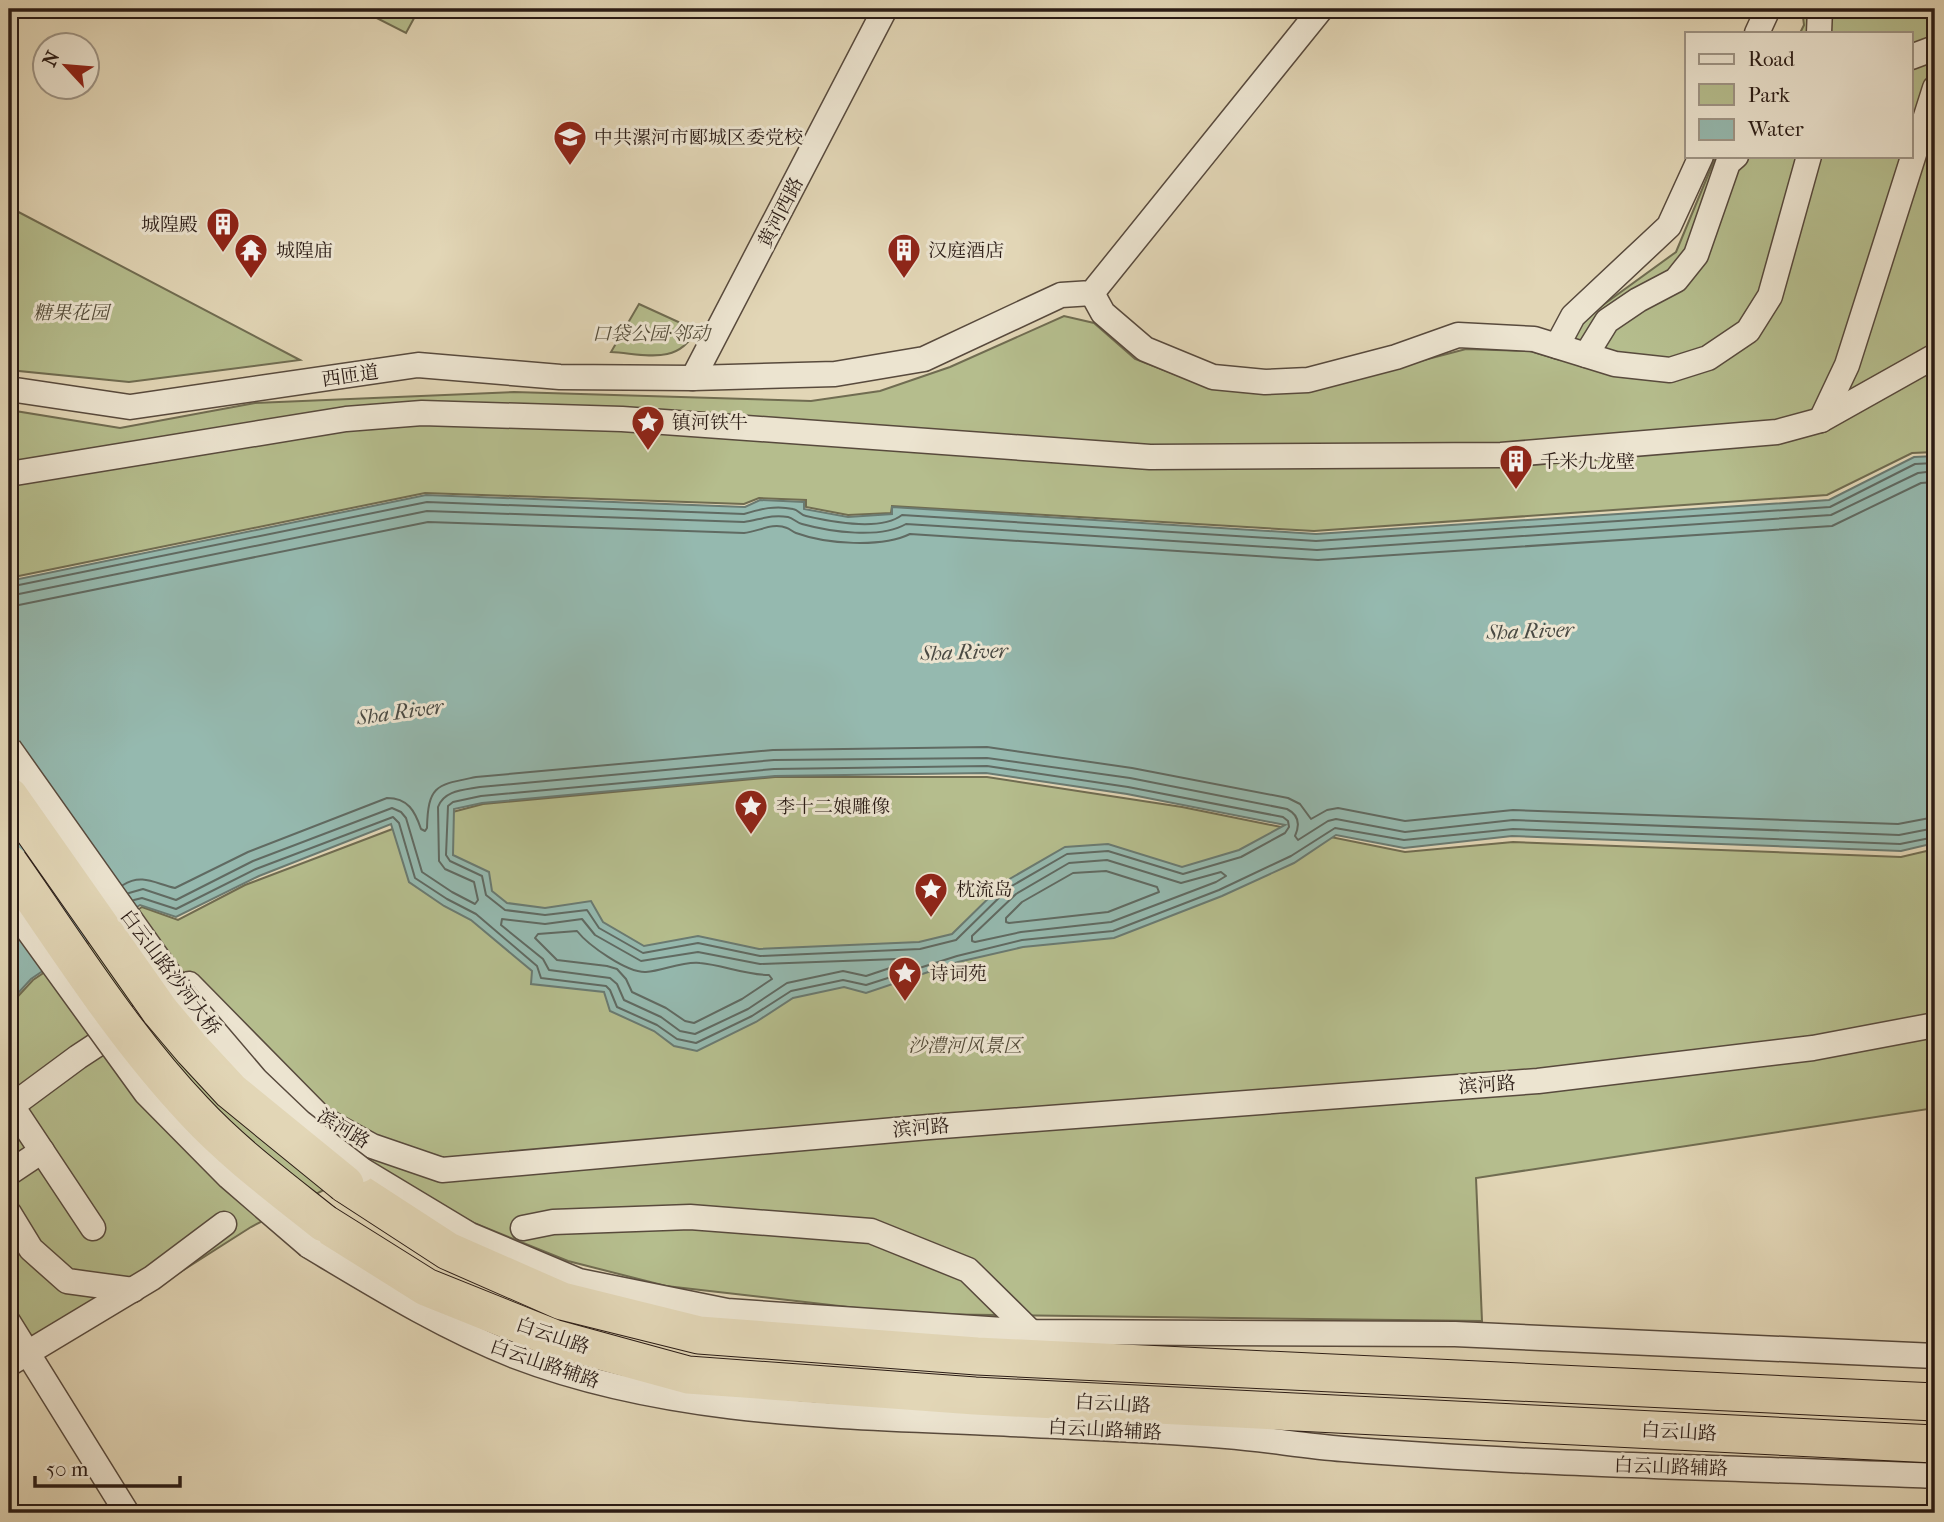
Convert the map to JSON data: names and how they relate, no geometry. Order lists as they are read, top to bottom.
{
  "streets": {
    "highway": ["白云山路沙河大桥", "白云山路"],
    "street": [
      "黄河西路",
      "西匝道",
      "滨河路",
      "白云山路辅路"
    ]
  },
  "crossings": [
    ["黄河西路", "西匝道"],
    ["白云山路沙河大桥", "白云山路"],
    ["白云山路", "白云山路辅路"]
  ],
  "water": ["Sha River"],
  "parks": ["糖果花园", "口袋公园·邻动", "沙澧河风景区"],
  "places": {
    "school or university": ["中共漯河市郾城区委党校"],
    "building": ["城隍殿", "汉庭酒店", "千米九龙壁"],
    "temple": ["城隍庙"],
    "place": [
      "镇河铁牛",
      "李十二娘雕像",
      "枕流岛",
      "诗词苑"
    ]
  },
  "legend": ["Road", "Park", "Water"],
  "scale_bar": "50 m",
  "north": "top left"
}
